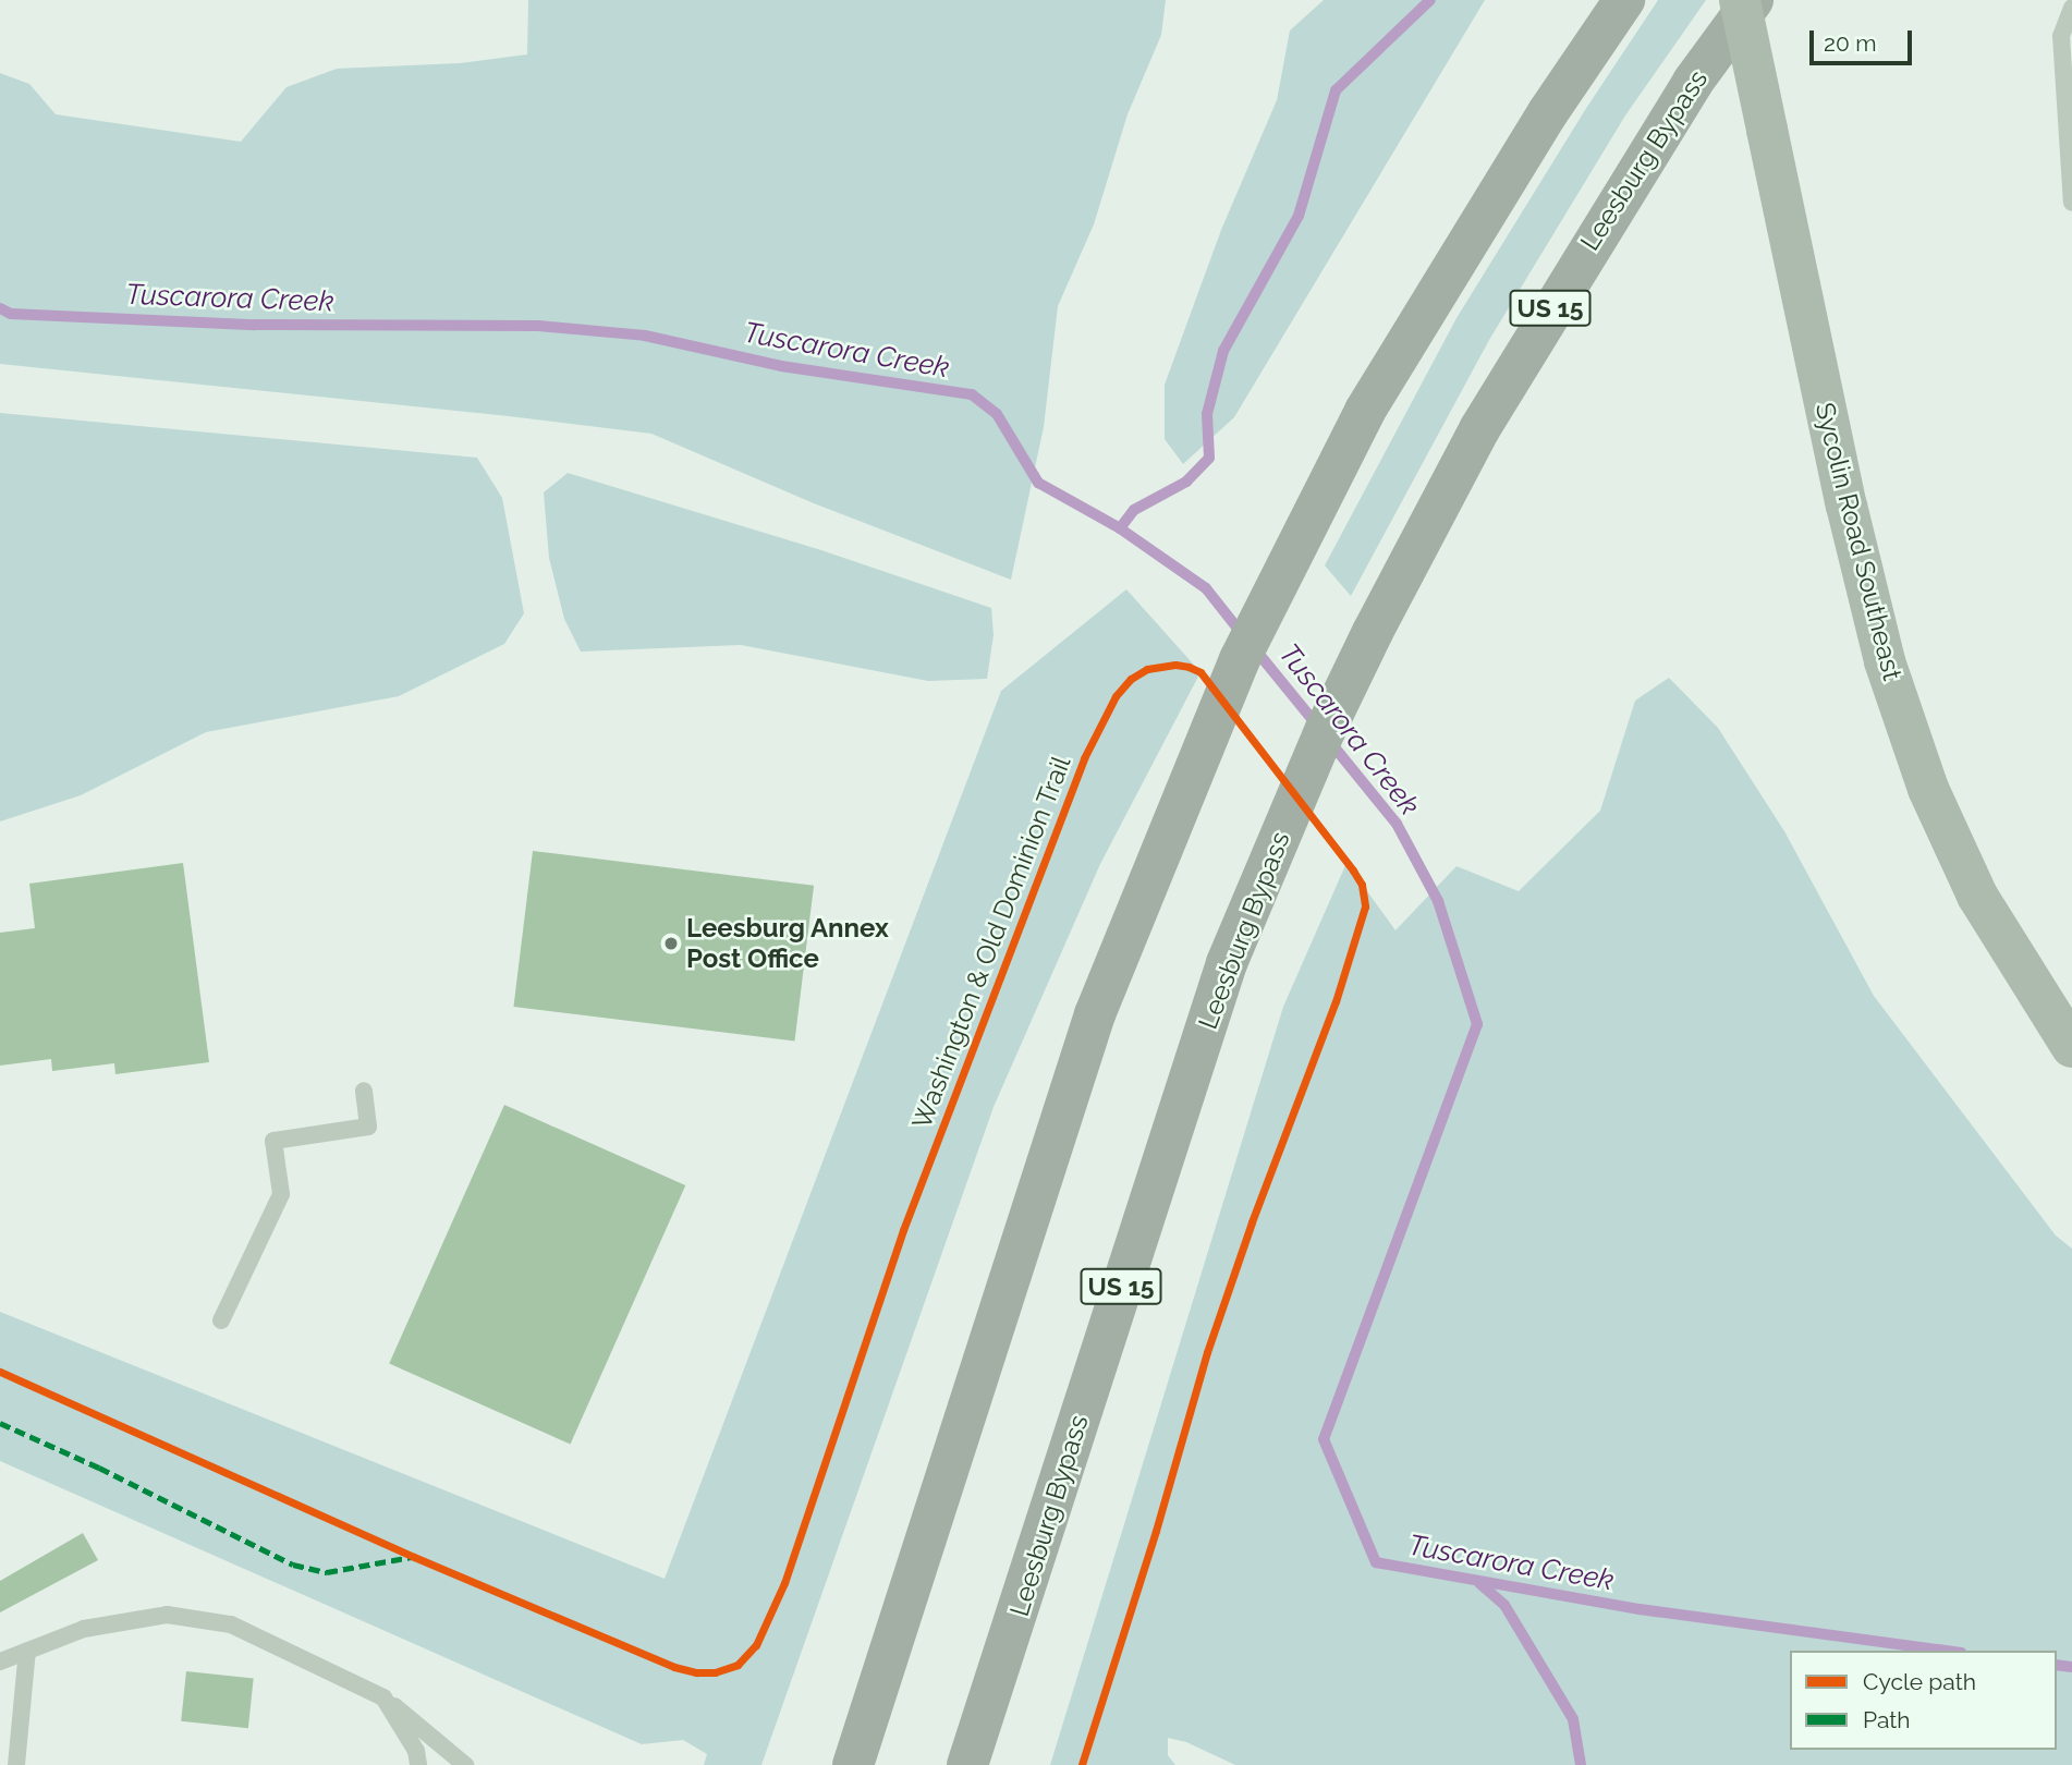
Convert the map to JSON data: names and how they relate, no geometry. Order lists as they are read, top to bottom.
{
  "streets": {
    "highway": ["Leesburg Bypass", "US 15"],
    "main road": ["Sycolin Road Southeast"],
    "cycle path": ["Washington & Old Dominion Trail"]
  },
  "water": ["Tuscarora Creek"],
  "places": ["Leesburg Annex Post Office"],
  "legend": ["Cycle path", "Path"],
  "scale_bar": "20 m"
}
